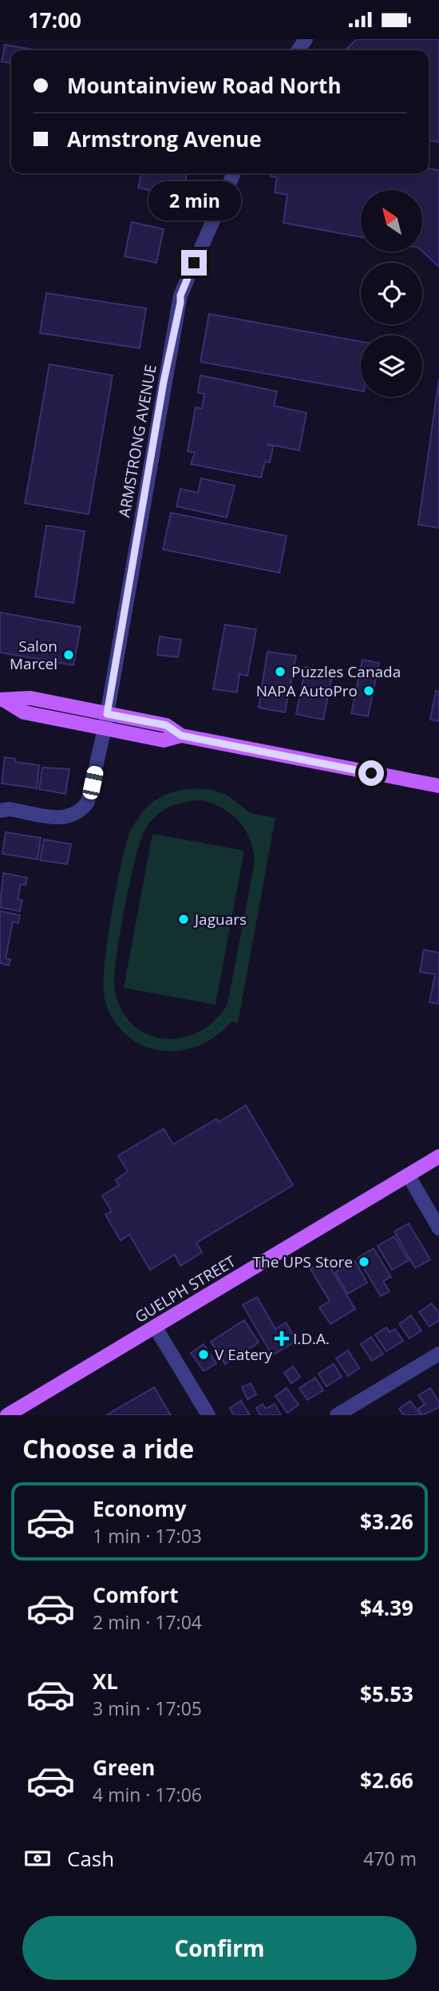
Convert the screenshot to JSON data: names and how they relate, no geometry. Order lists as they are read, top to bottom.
{
  "streets": {
    "main road": ["GUELPH STREET"],
    "street": ["ARMSTRONG AVENUE"]
  },
  "places": {
    "other": [
      "Salon Marcel",
      "Puzzles Canada",
      "NAPA AutoPro",
      "Jaguars",
      "The UPS Store",
      "V Eatery"
    ],
    "health": ["I.D.A."]
  },
  "north": "top left",
  "page": {
    "status": "17:00",
    "banner": ["Mountainview Road North", "Armstrong Avenue"],
    "bubble": "2 min",
    "heading": "Choose a ride",
    "list": [
      {
        "name": "Economy",
        "note": "1 min · 17:03",
        "value": "$3.26"
      },
      {
        "name": "Comfort",
        "note": "2 min · 17:04",
        "value": "$4.39"
      },
      {
        "name": "XL",
        "note": "3 min · 17:05",
        "value": "$5.53"
      },
      {
        "name": "Green",
        "note": "4 min · 17:06",
        "value": "$2.66"
      }
    ],
    "pay": ["Cash", "470 m"],
    "buttons": "Confirm"
  }
}
